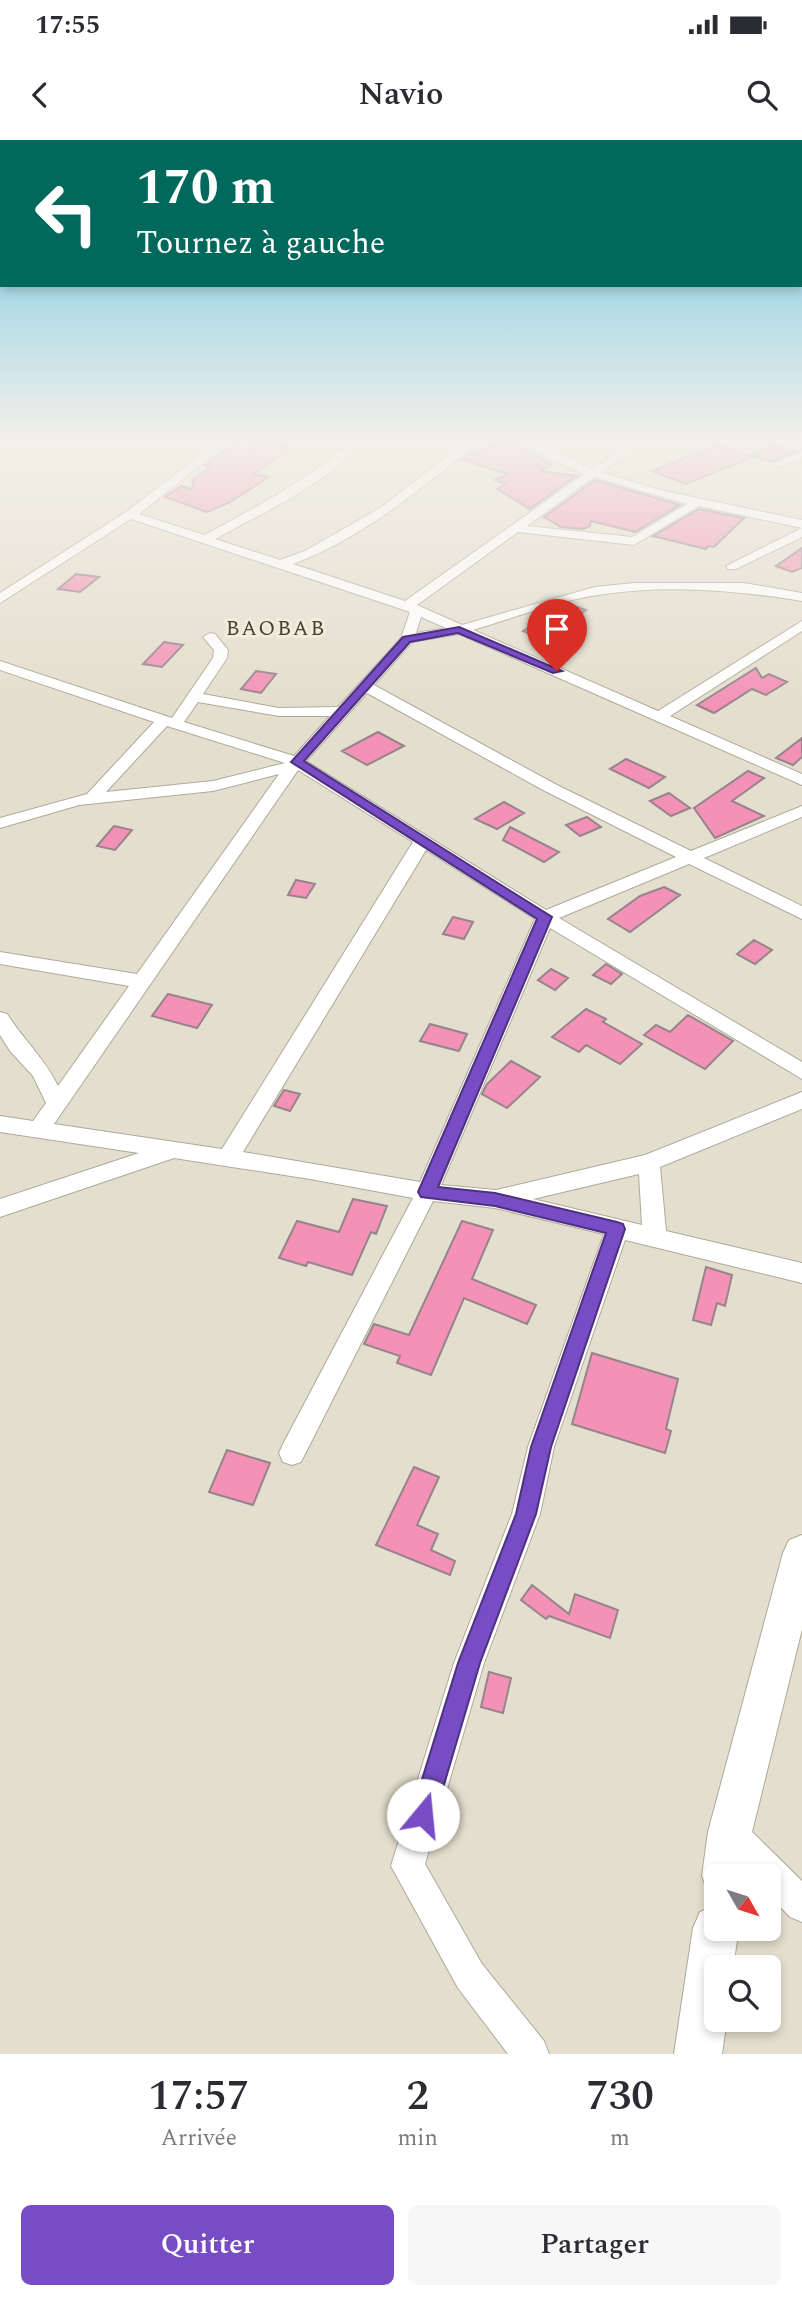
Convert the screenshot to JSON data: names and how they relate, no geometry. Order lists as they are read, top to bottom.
{
  "districts": ["BAOBAB"],
  "north": "bottom right",
  "page": {
    "status": "17:55",
    "header": "Navio",
    "turn": ["170 m", "Tournez à gauche"],
    "eta": [
      "17:57",
      "Arrivée",
      "2",
      "min",
      "730",
      "m"
    ],
    "buttons": ["Quitter", "Partager"]
  }
}
